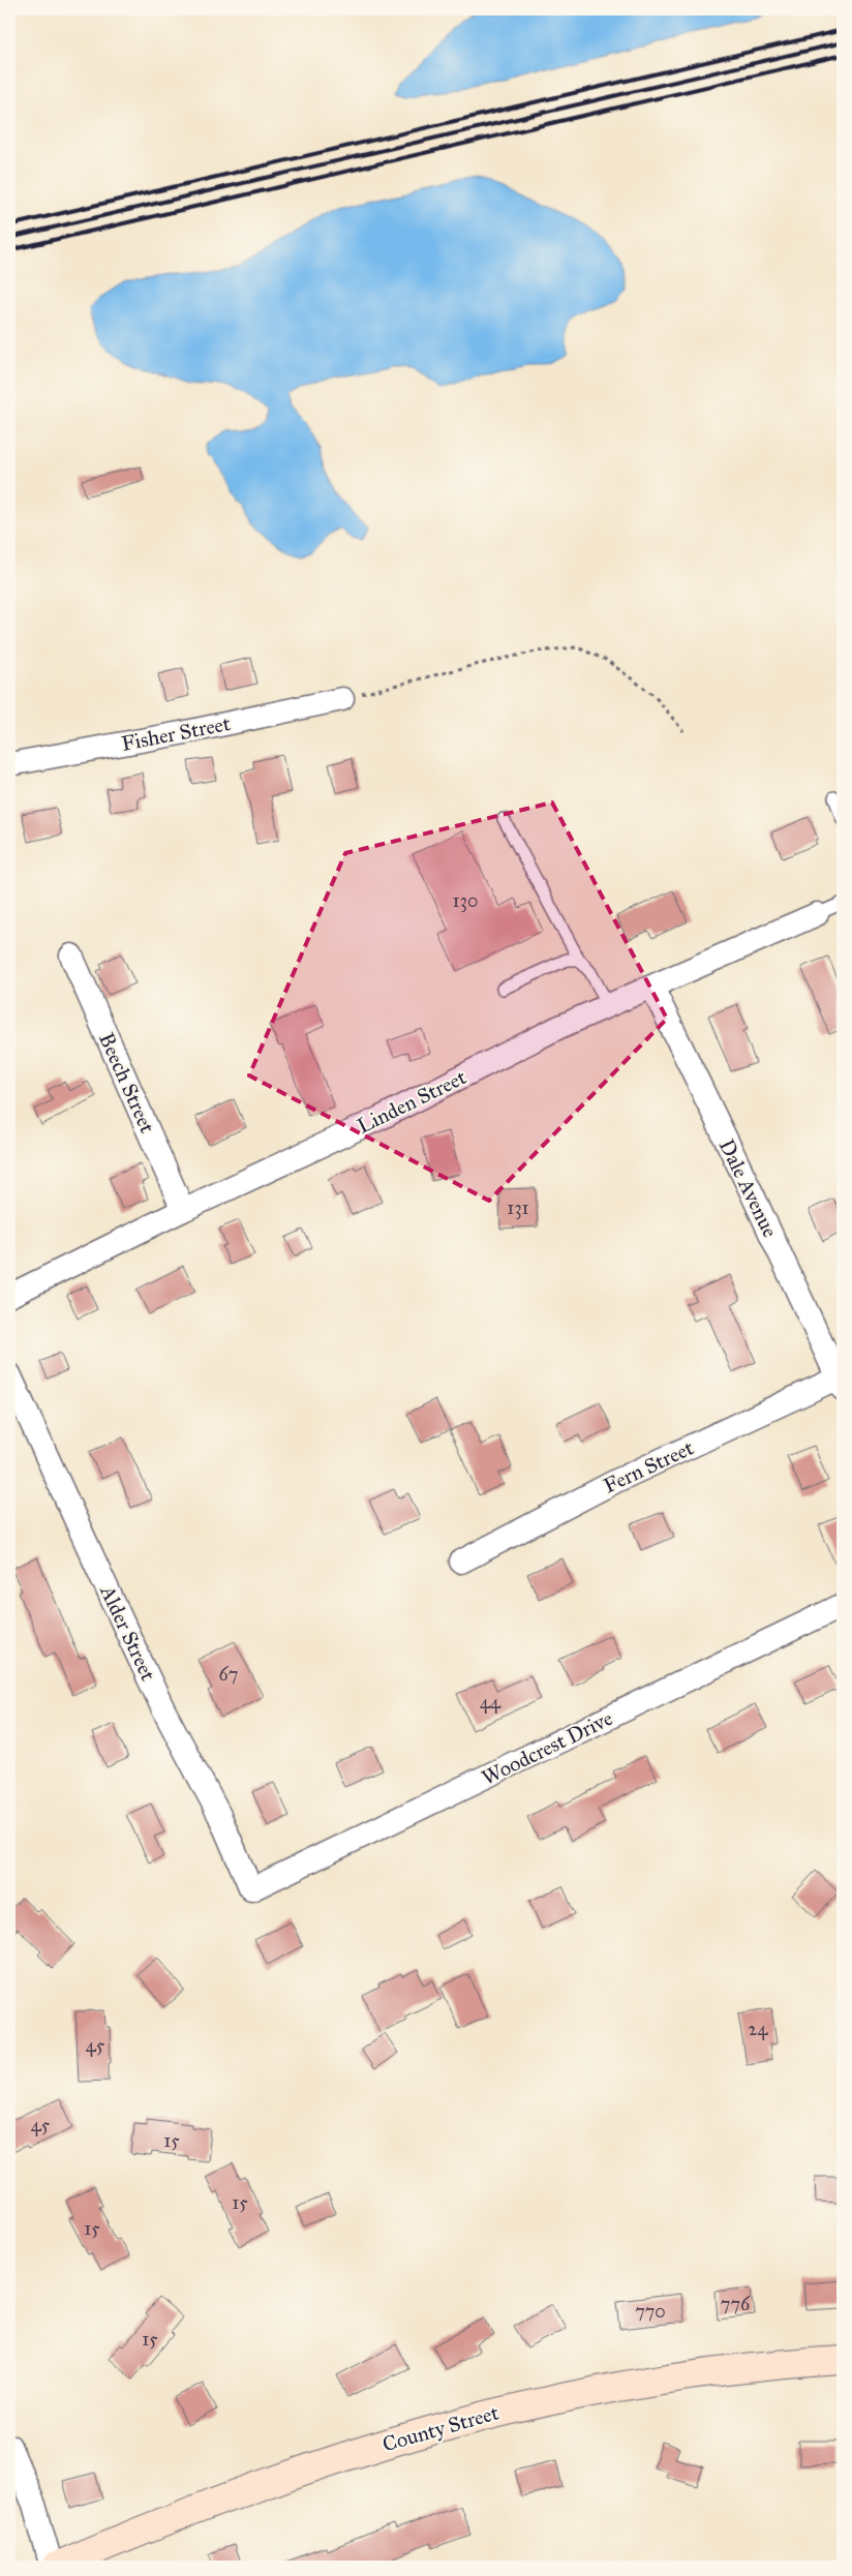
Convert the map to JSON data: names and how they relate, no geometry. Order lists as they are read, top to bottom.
{
  "streets": {
    "main road": ["County Street"],
    "street": [
      "Fisher Street",
      "Beech Street",
      "Linden Street",
      "Dale Avenue",
      "Fern Street",
      "Alder Street",
      "Woodcrest Drive"
    ]
  },
  "crossings": [
    ["Beech Street", "Linden Street"],
    ["Linden Street", "Dale Avenue"],
    ["Dale Avenue", "Fern Street"],
    ["Alder Street", "Woodcrest Drive"]
  ],
  "house_numbers": [
    "130",
    "131",
    "67",
    "44",
    "24",
    "45",
    "45",
    "15",
    "15",
    "15",
    "776",
    "770",
    "15"
  ]
}
